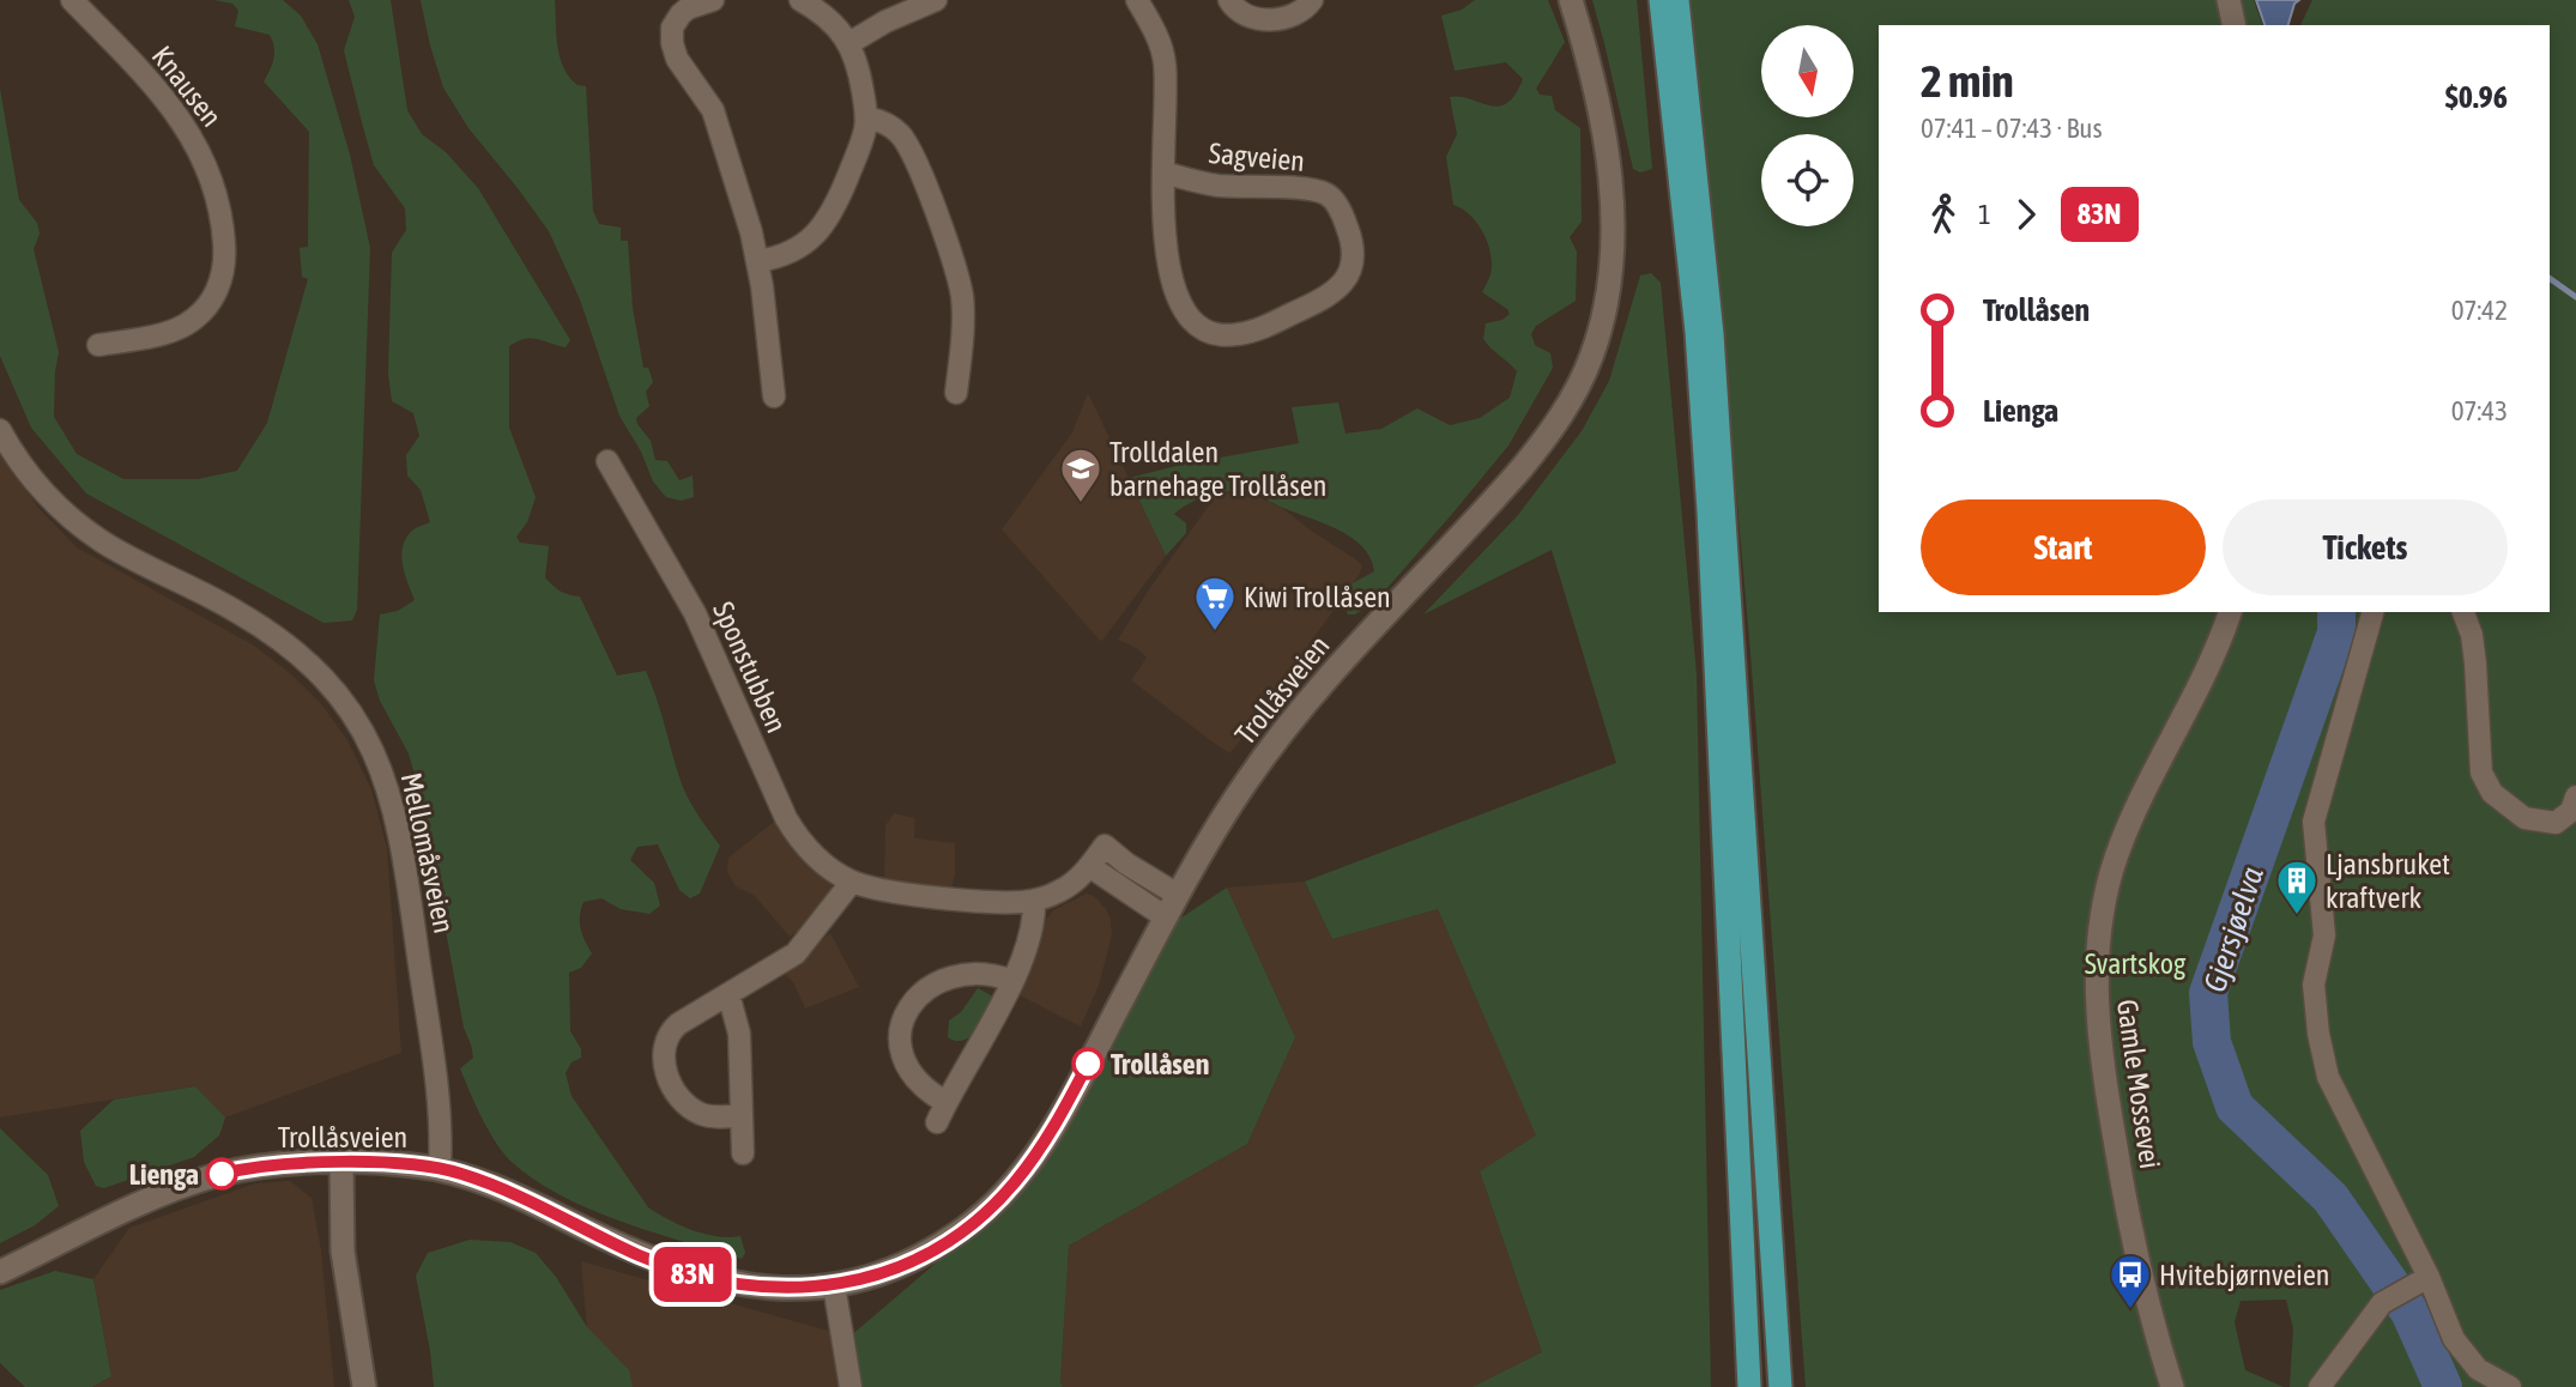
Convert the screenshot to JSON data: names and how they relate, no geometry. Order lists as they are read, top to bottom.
{
  "streets": {
    "street": [
      "Knausen",
      "Sagveien",
      "Sponstubben",
      "Trollåsveien",
      "Mellomåsveien",
      "Gamle Mossevei"
    ]
  },
  "crossings": [
    ["Sponstubben", "Trollåsveien"],
    ["Trollåsveien", "Mellomåsveien"]
  ],
  "water": ["Gjersjøelva"],
  "parks": ["Svartskog"],
  "places": {
    "school or university": ["Trolldalen barnehage Trollåsen"],
    "supermarket": ["Kiwi Trollåsen"],
    "building": ["Ljansbruket kraftverk"],
    "other": ["Trollåsen", "Lienga"],
    "bus stop": ["Hvitebjørnveien"]
  },
  "lines": ["bus line 83N"],
  "north": "bottom",
  "page": {
    "on_map": "83N",
    "heading": ["2 min", "07:41 – 07:43 · Bus", "$0.96"],
    "legs": ["1", "83N"],
    "list": [
      {
        "name": "Trollåsen",
        "value": "07:42"
      },
      {
        "name": "Lienga",
        "value": "07:43"
      }
    ],
    "buttons": ["Start", "Tickets"]
  }
}
